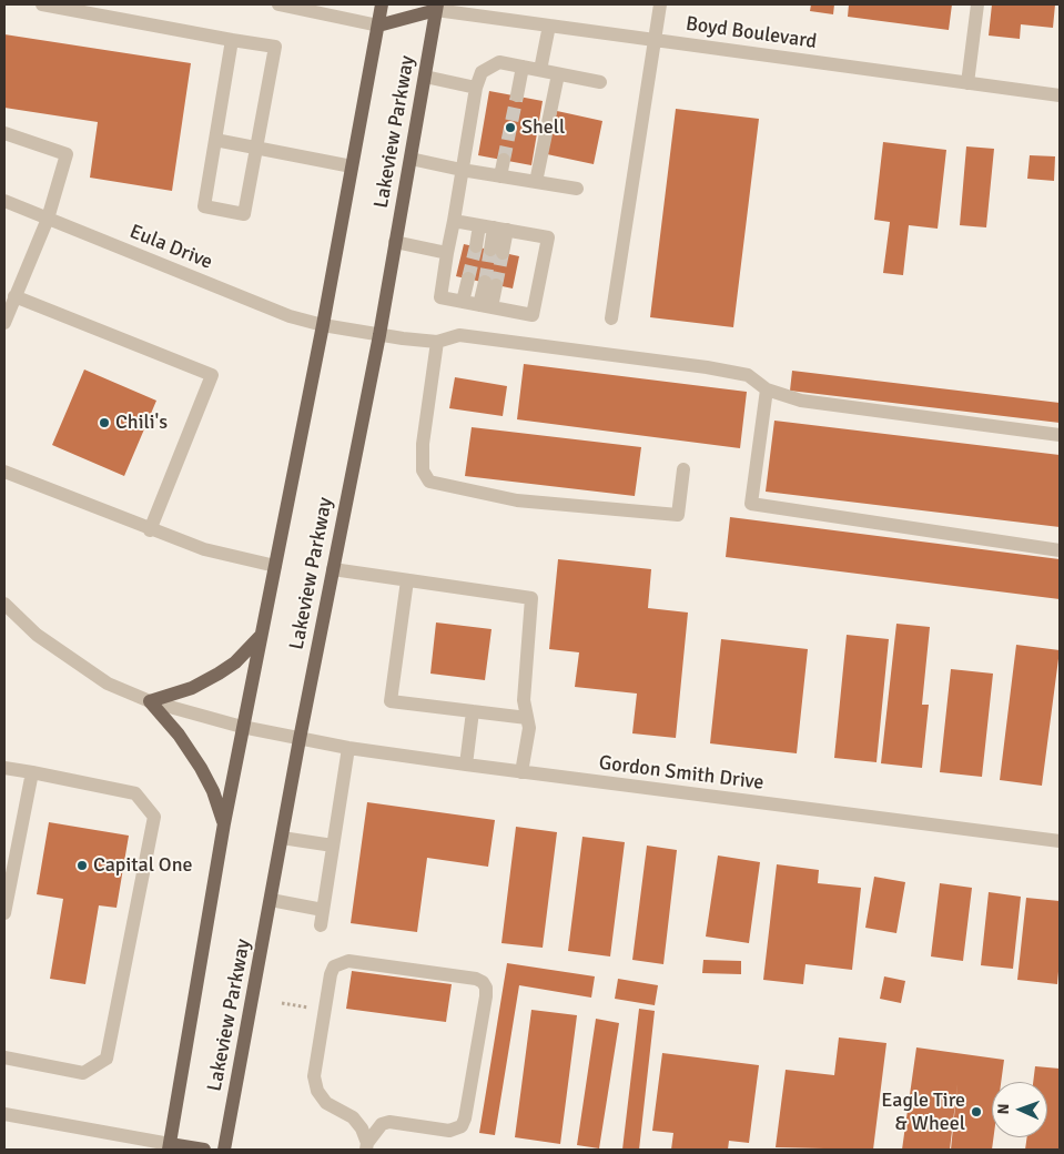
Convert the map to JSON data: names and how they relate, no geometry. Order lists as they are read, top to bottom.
{
  "streets": {
    "main road": ["Lakeview Parkway"],
    "street": ["Boyd Boulevard", "Eula Drive", "Gordon Smith Drive"]
  },
  "crossings": [
    ["Boyd Boulevard", "Lakeview Parkway"],
    ["Lakeview Parkway", "Eula Drive"],
    ["Lakeview Parkway", "Gordon Smith Drive"]
  ],
  "places": [
    "Shell",
    "Chili's",
    "Capital One",
    "Eagle Tire & Wheel"
  ],
  "north": "left"
}
